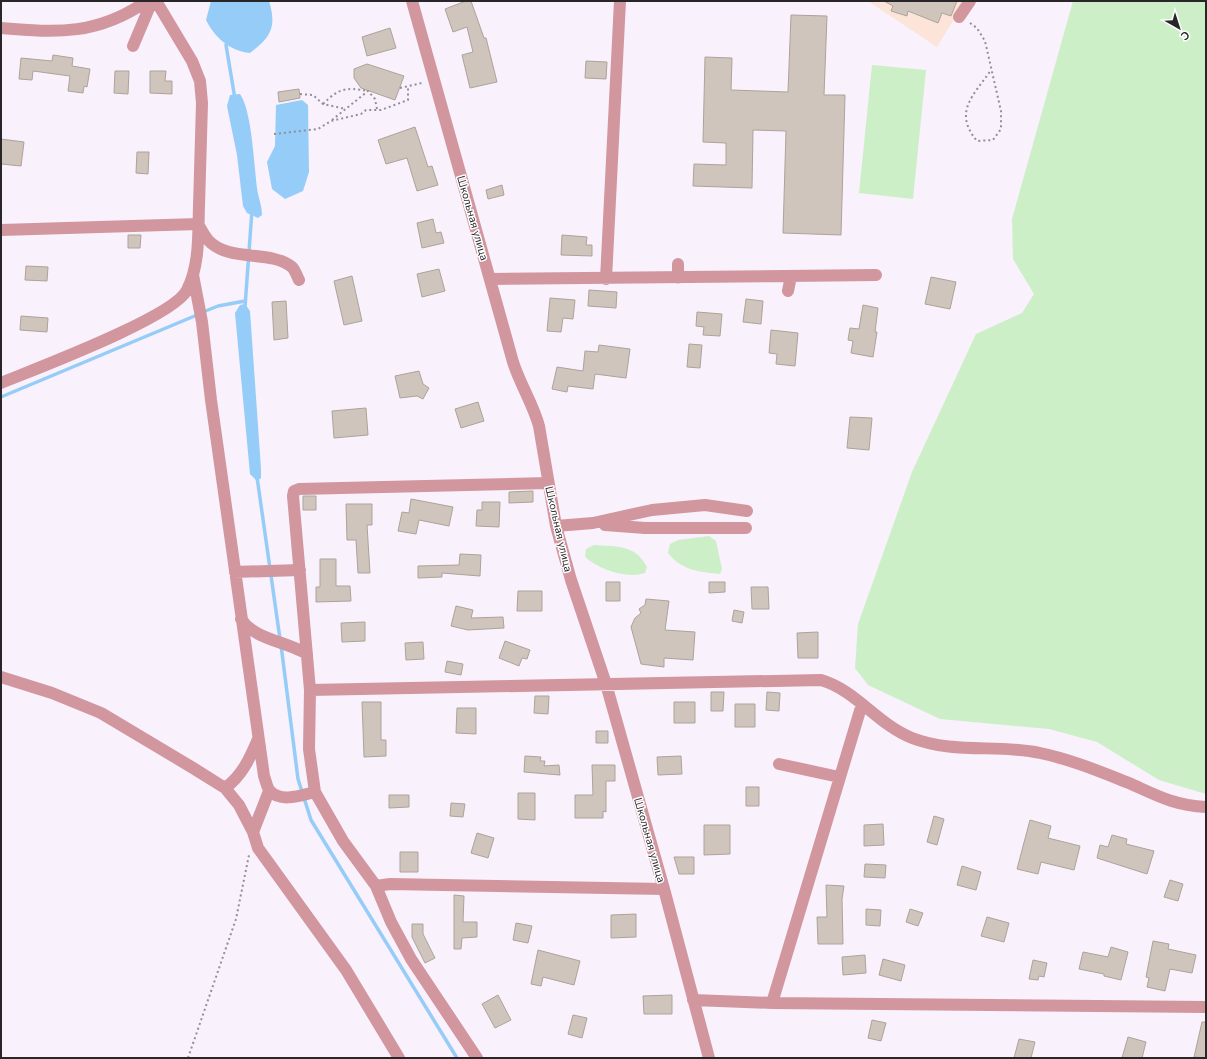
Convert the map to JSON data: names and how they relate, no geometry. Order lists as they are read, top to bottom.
{
  "streets": {
    "street": ["Школьная улица"]
  },
  "north": "bottom right"
}
